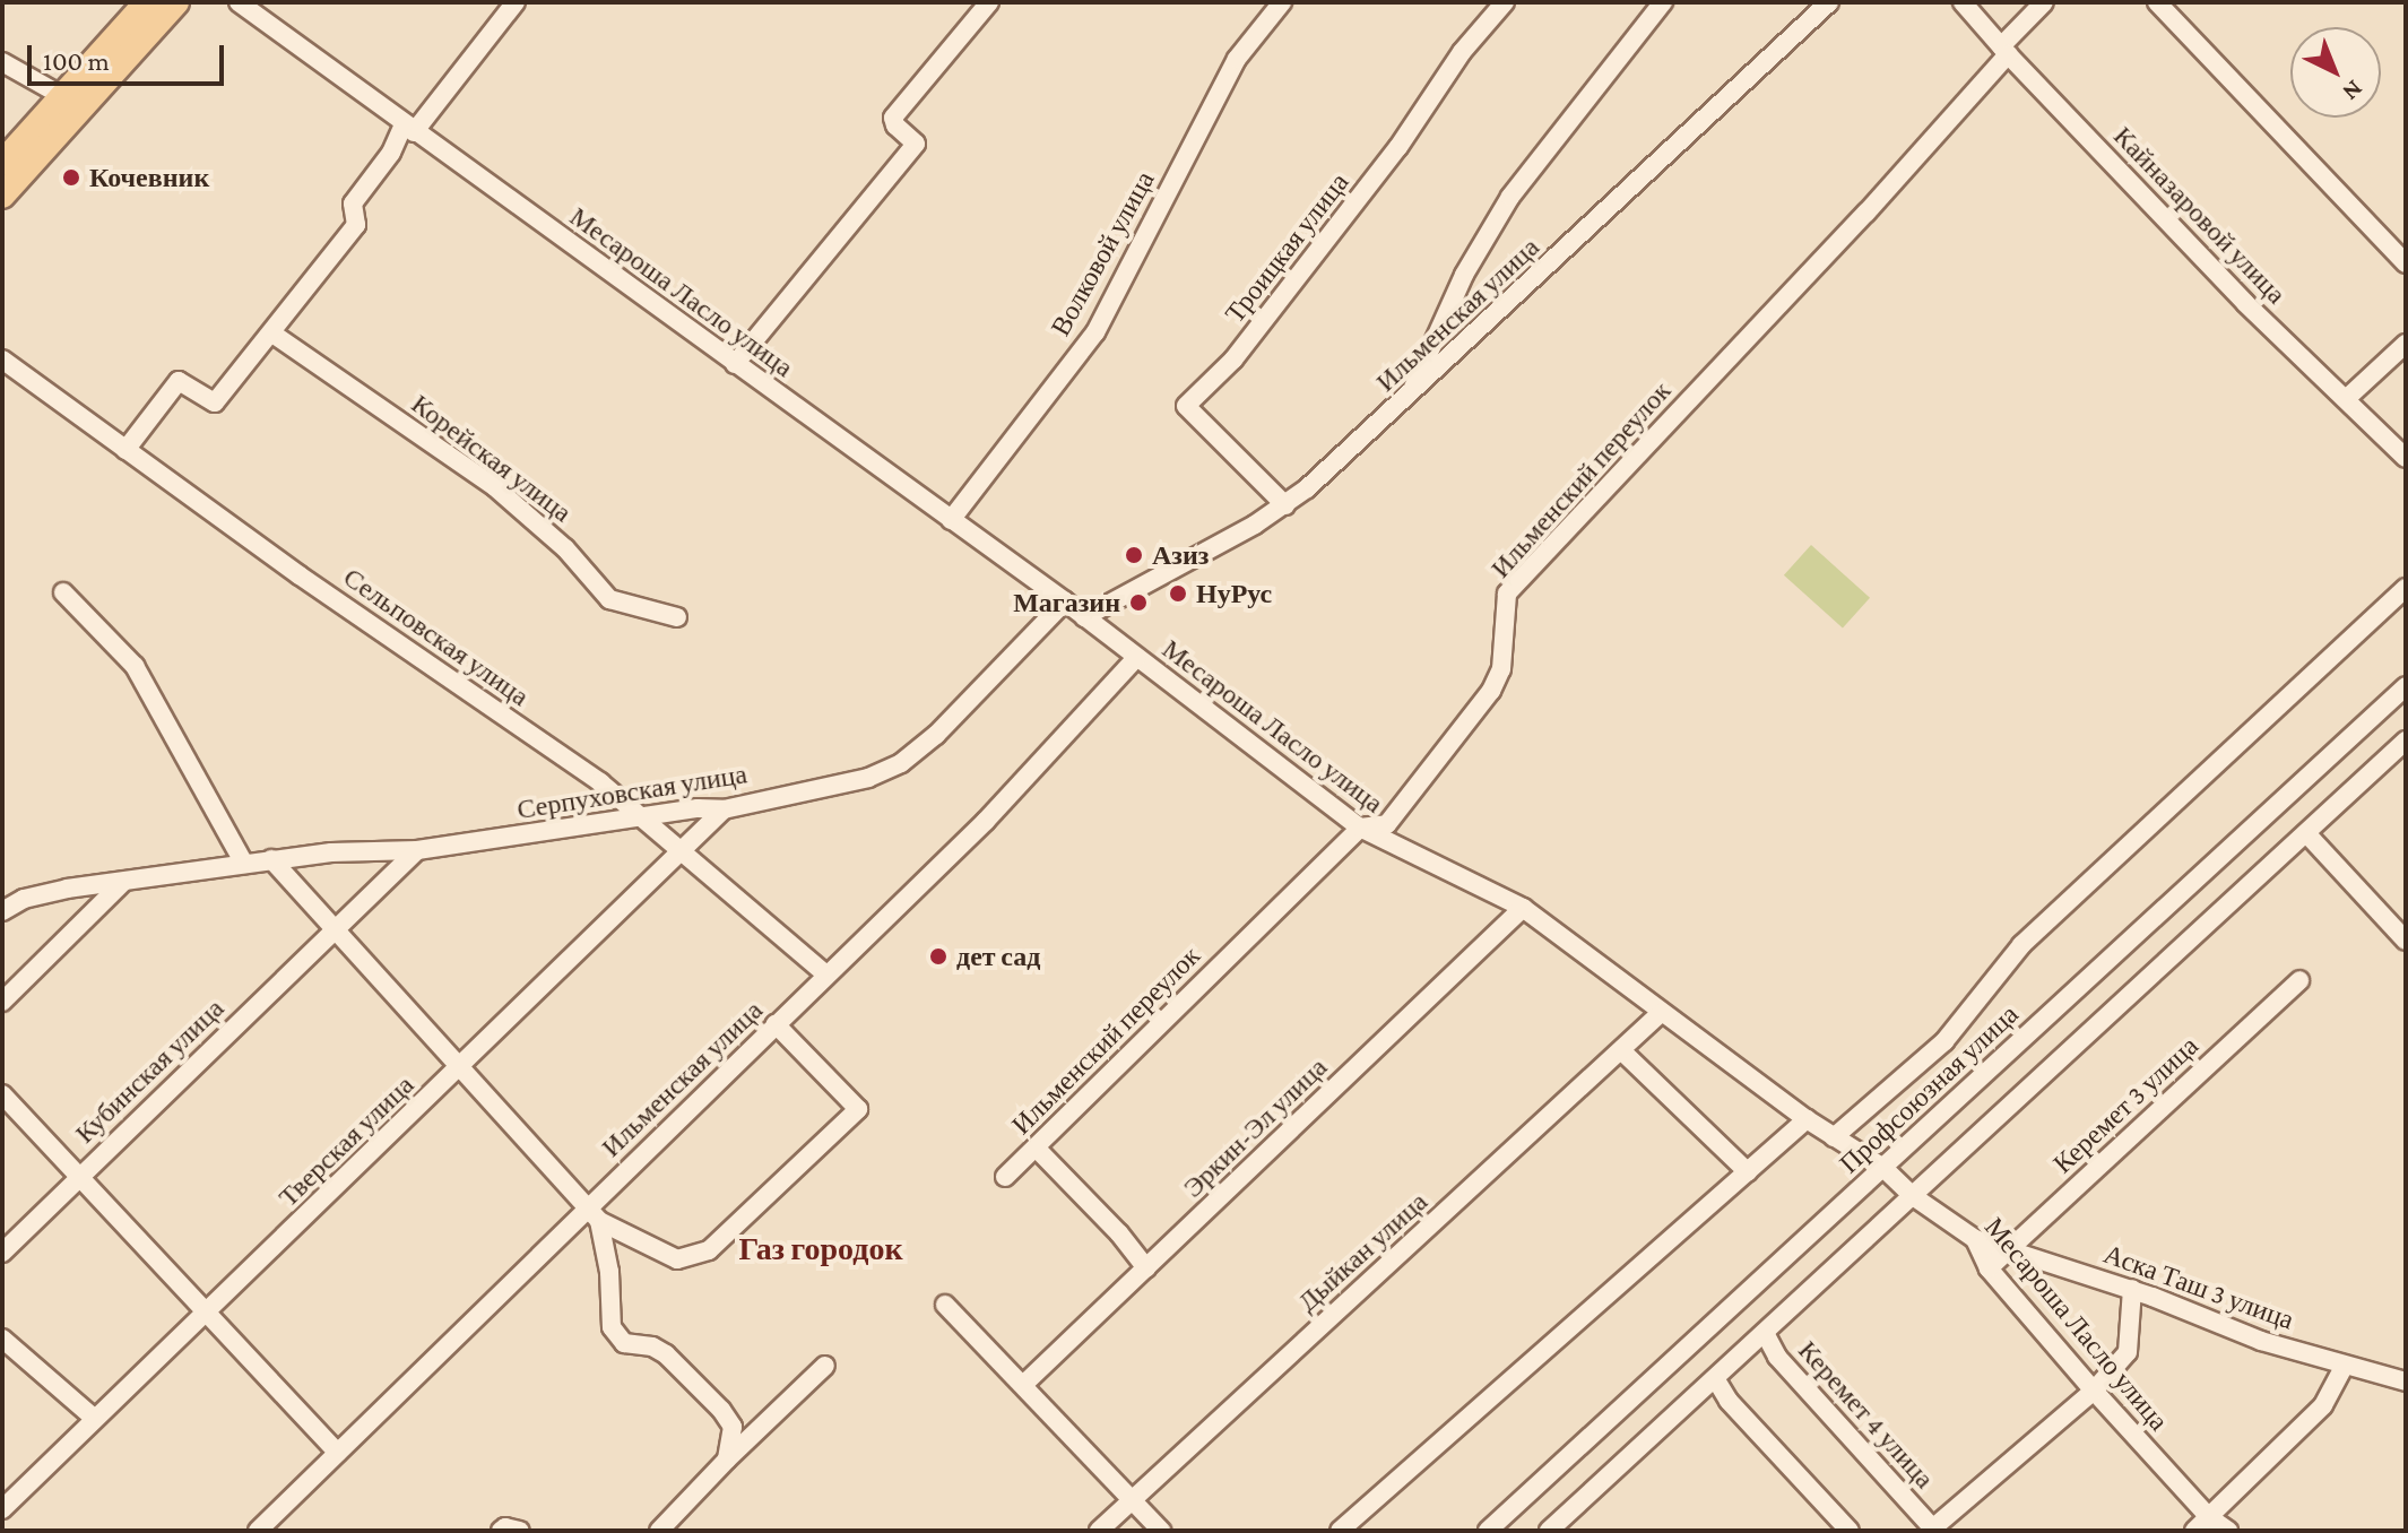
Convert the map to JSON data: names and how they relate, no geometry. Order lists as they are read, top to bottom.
{
  "streets": {
    "street": [
      "Кайназаровой улица",
      "Троицкая улица",
      "Волковой улица",
      "Месароша Ласло улица",
      "Ильменская улица",
      "Корейская улица",
      "Ильменский переулок",
      "Сельповская улица",
      "Серпуховская улица",
      "Кубинская улица",
      "Профсоюзная улица",
      "Керемет 3 улица",
      "Эркин-Эл улица",
      "Тверская улица",
      "Дыйкан улица",
      "Аска Таш 3 улица",
      "Керемет 4 улица"
    ]
  },
  "crossings": [
    ["Кайназаровой улица", "Ильменский переулок"],
    ["Троицкая улица", "Ильменская улица"],
    ["Волковой улица", "Месароша Ласло улица"],
    ["Месароша Ласло улица", "Ильменская улица"],
    ["Месароша Ласло улица", "Ильменский переулок"],
    ["Месароша Ласло улица", "Серпуховская улица"],
    ["Месароша Ласло улица", "Профсоюзная улица"],
    ["Месароша Ласло улица", "Керемет 3 улица"],
    ["Месароша Ласло улица", "Эркин-Эл улица"],
    ["Месароша Ласло улица", "Дыйкан улица"],
    ["Месароша Ласло улица", "Аска Таш 3 улица"],
    ["Ильменская улица", "Сельповская улица"],
    ["Сельповская улица", "Серпуховская улица"],
    ["Сельповская улица", "Тверская улица"],
    ["Серпуховская улица", "Кубинская улица"],
    ["Серпуховская улица", "Тверская улица"],
    ["Керемет 3 улица", "Аска Таш 3 улица"]
  ],
  "districts": ["Газ городок"],
  "places": [
    "Кочевник",
    "Азиз",
    "НуРус",
    "Магазин",
    "дет сад"
  ],
  "scale_bar": "100 m",
  "north": "bottom right"
}
